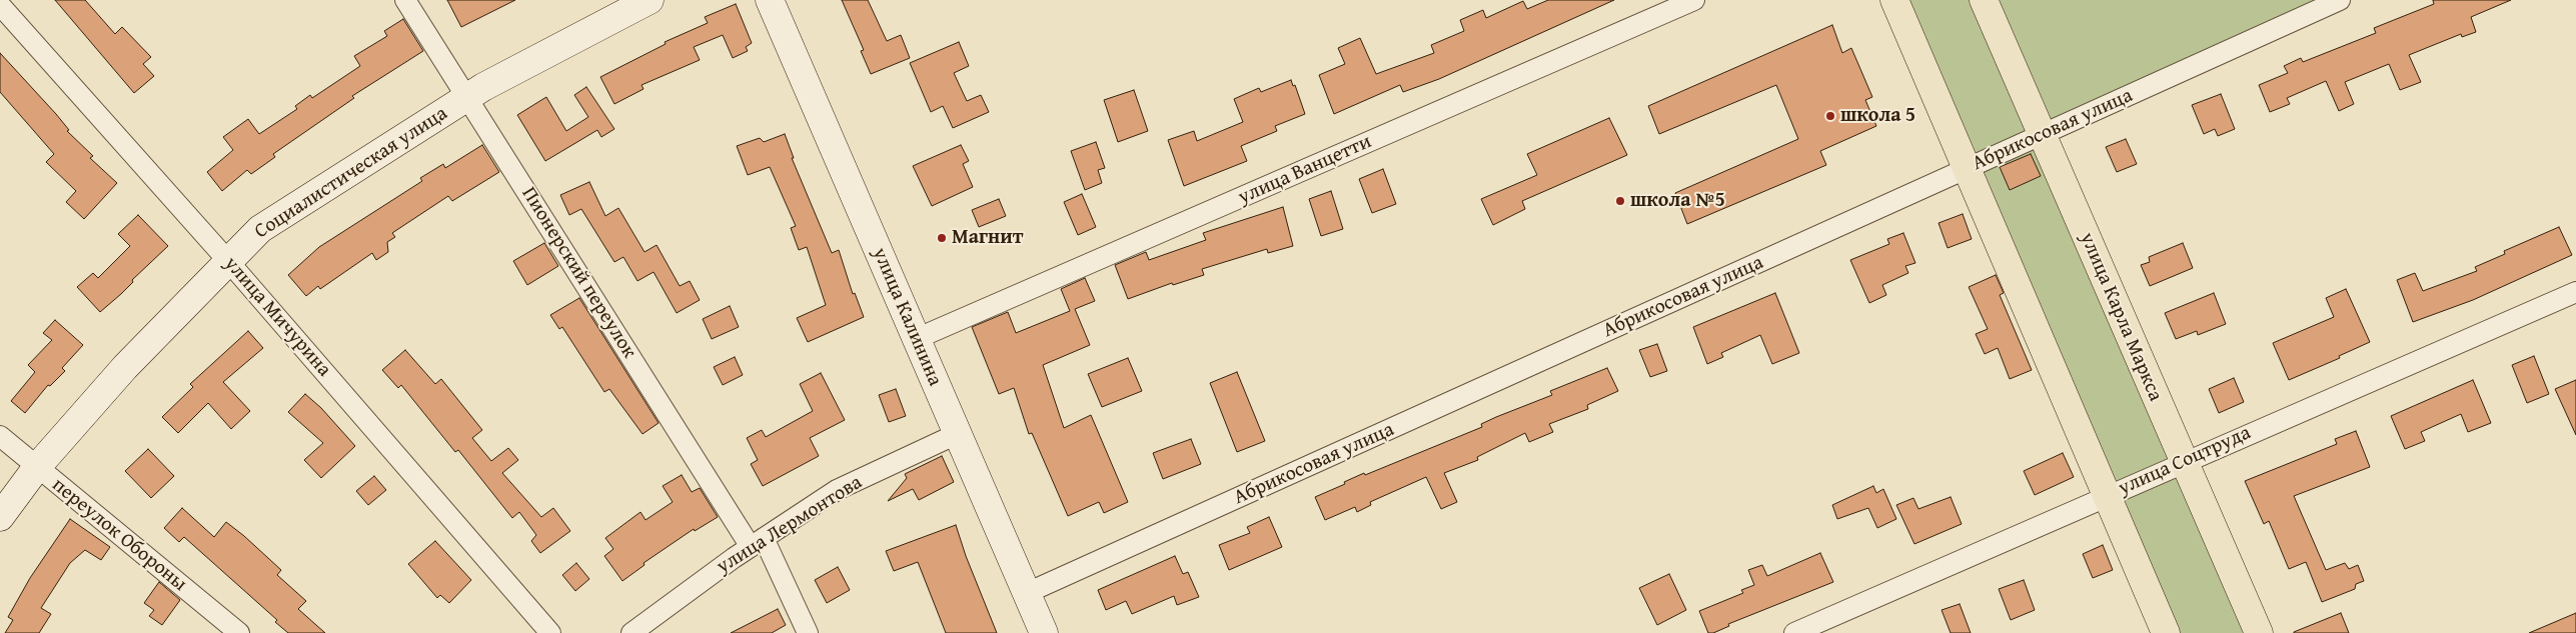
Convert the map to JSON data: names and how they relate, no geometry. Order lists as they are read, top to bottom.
{
  "streets": {
    "main road": ["улица Карла Маркса"],
    "street": [
      "Абрикосовая улица",
      "улица Ванцетти",
      "Социалистическая улица",
      "Пионерский переулок",
      "улица Мичурина",
      "улица Калинина",
      "улица Соцтруда",
      "улица Лермонтова",
      "переулок Обороны"
    ]
  },
  "crossings": [
    ["Абрикосовая улица", "улица Калинина"],
    ["Абрикосовая улица", "улица Карла Маркса"],
    ["улица Ванцетти", "улица Калинина"],
    ["Социалистическая улица", "Пионерский переулок"],
    ["Социалистическая улица", "улица Мичурина"],
    ["Социалистическая улица", "переулок Обороны"],
    ["Пионерский переулок", "улица Лермонтова"],
    ["улица Калинина", "улица Лермонтова"],
    ["улица Карла Маркса", "улица Соцтруда"]
  ],
  "places": ["школа 5", "школа №5", "Магнит"]
}
